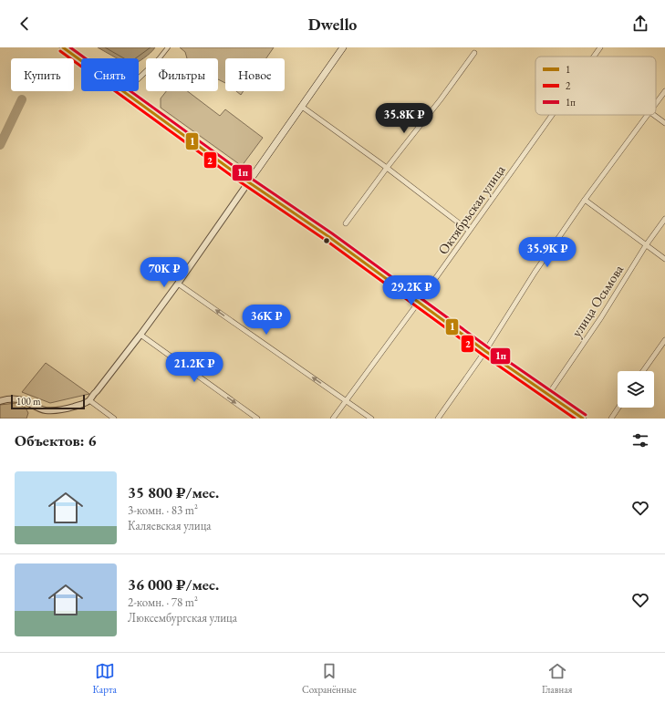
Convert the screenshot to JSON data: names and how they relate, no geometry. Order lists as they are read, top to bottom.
{
  "streets": {
    "street": ["Октябрьская улица", "улица Осьмова"]
  },
  "lines": ["transit line 1", "transit line 1п", "transit line 2"],
  "legend": ["1", "2", "1п"],
  "scale_bar": "100 m",
  "page": {
    "header": "Dwello",
    "chip": [
      "Купить",
      "Снять",
      "Фильтры",
      "Новое"
    ],
    "price": [
      "35.8K ₽",
      "35.9K ₽",
      "70K ₽",
      "29.2K ₽",
      "36K ₽",
      "21.2K ₽"
    ],
    "scale": "100 m",
    "heading": "Объектов: 6",
    "list": [
      {
        "name": "35 800 ₽/мес.",
        "note": "3-комн. · 83 m² · Каляевская улица"
      },
      {
        "name": "36 000 ₽/мес.",
        "note": "2-комн. · 78 m² · Люксембургская улица"
      }
    ],
    "tabs": ["Карта", "Сохранённые", "Главная"]
  }
}
